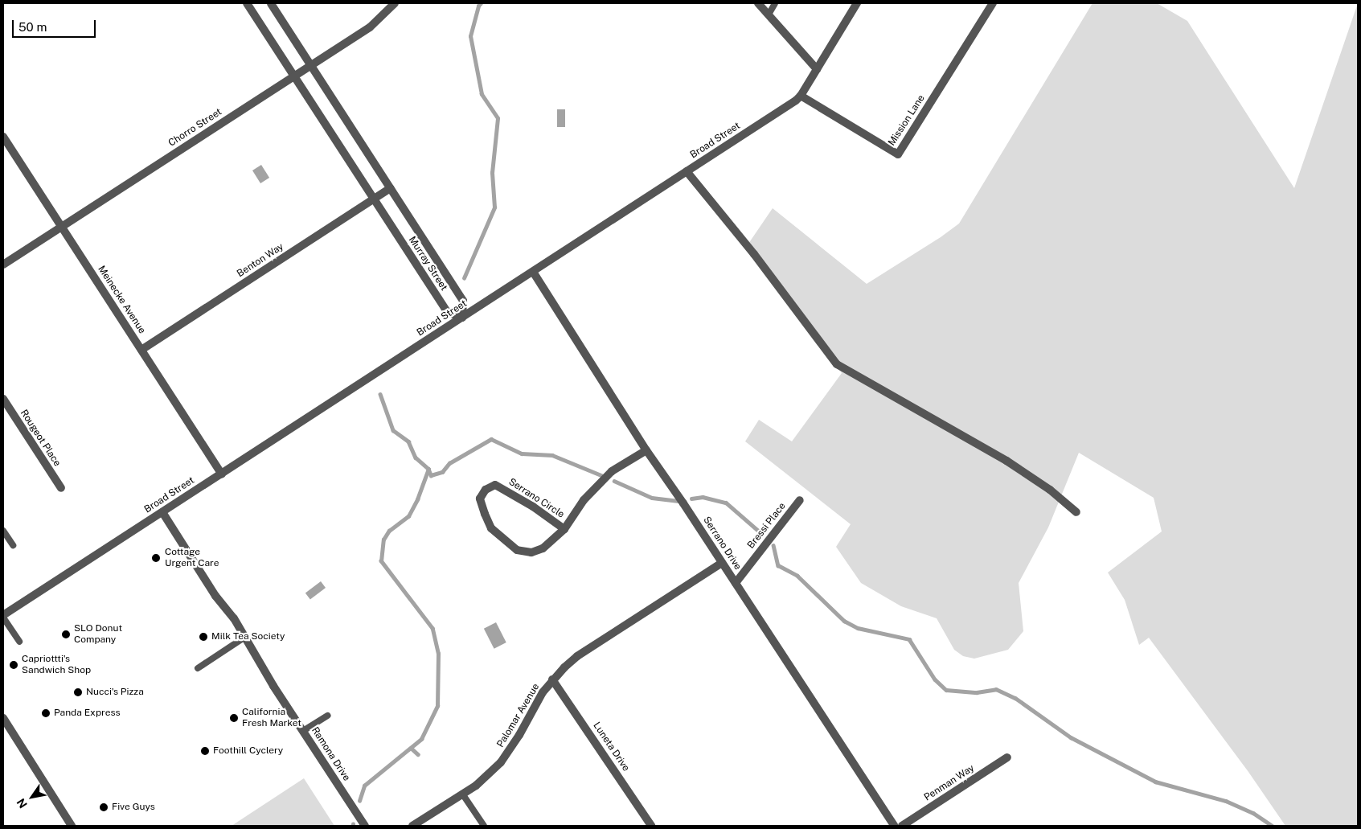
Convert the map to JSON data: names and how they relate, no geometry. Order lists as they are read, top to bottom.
{
  "streets": {
    "street": [
      "Mission Lane",
      "Chorro Street",
      "Broad Street",
      "Benton Way",
      "Murray Street",
      "Meinecke Avenue",
      "Rougeot Place",
      "Serrano Circle",
      "Bressi Place",
      "Serrano Drive",
      "Palomar Avenue",
      "Luneta Drive",
      "Ramona Drive",
      "Penman Way"
    ]
  },
  "crossings": [
    ["Mission Lane", "Broad Street"],
    ["Chorro Street", "Murray Street"],
    ["Chorro Street", "Meinecke Avenue"],
    ["Broad Street", "Murray Street"],
    ["Broad Street", "Meinecke Avenue"],
    ["Broad Street", "Serrano Drive"],
    ["Broad Street", "Ramona Drive"],
    ["Benton Way", "Murray Street"],
    ["Benton Way", "Meinecke Avenue"],
    ["Serrano Circle", "Serrano Drive"],
    ["Bressi Place", "Serrano Drive"],
    ["Serrano Drive", "Palomar Avenue"],
    ["Palomar Avenue", "Luneta Drive"]
  ],
  "places": [
    "Cottage Urgent Care",
    "SLO Donut Company",
    "Milk Tea Society",
    "Capriottti's Sandwich Shop",
    "Nucci's Pizza",
    "Panda Express",
    "California Fresh Market",
    "Foothill Cyclery",
    "Five Guys"
  ],
  "scale_bar": "50 m",
  "north": "bottom left"
}
